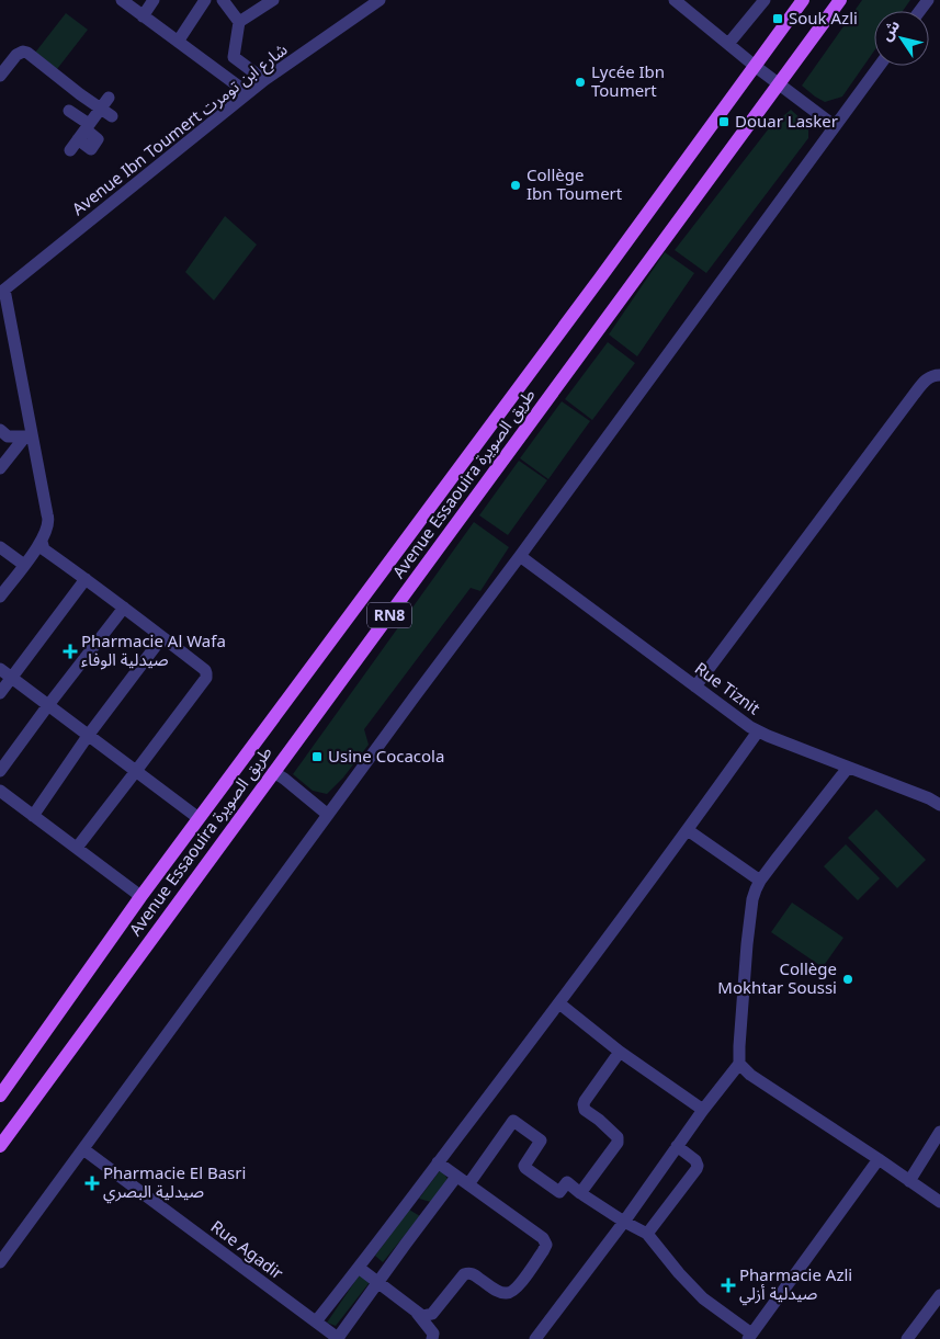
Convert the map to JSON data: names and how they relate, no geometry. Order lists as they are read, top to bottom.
{
  "streets": {
    "main road": ["Avenue Essaouira طريق الصويرة", "RN8"],
    "street": ["Avenue Ibn Toumert شارع ابن تومرت", "Rue Tiznit", "Rue Agadir"]
  },
  "places": {
    "transit": ["Souk Azli", "Douar Lasker", "Usine Cocacola"],
    "other": ["Lycée Ibn Toumert", "Collège Ibn Toumert", "Collège Mokhtar Soussi"],
    "health": ["Pharmacie Al Wafa صيدلية الوفاء", "Pharmacie El Basri صيدلية البصري", "Pharmacie Azli صيدلية أزلي"]
  },
  "north": "top left"
}
